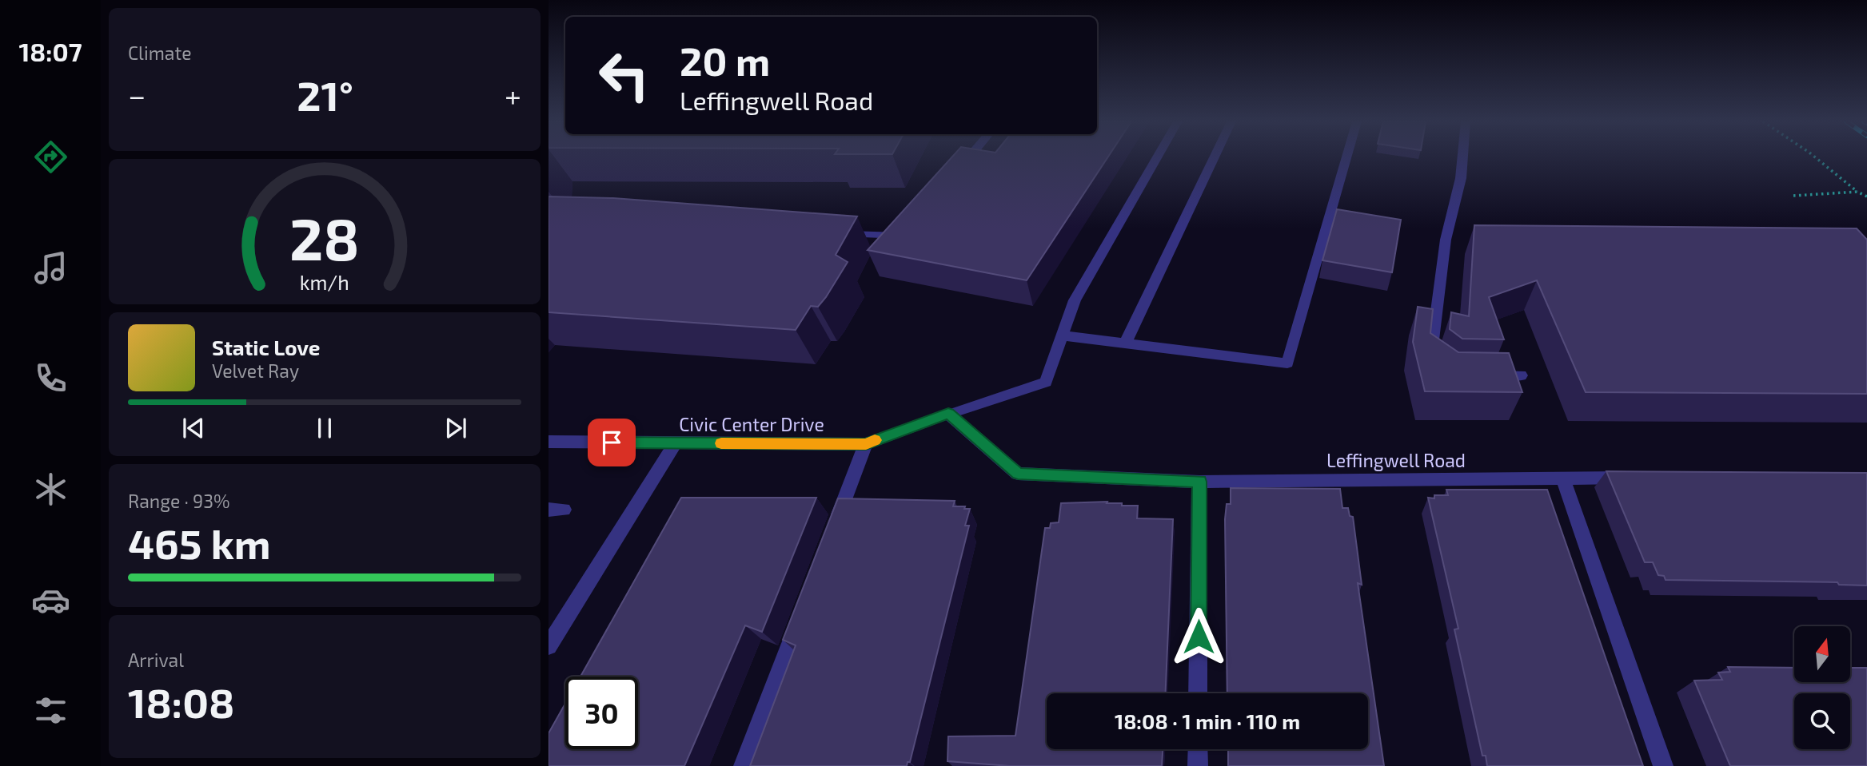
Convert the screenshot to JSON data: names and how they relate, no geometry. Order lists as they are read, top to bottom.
{
  "streets": {
    "street": ["Civic Center Drive", "Leffingwell Road"]
  },
  "crossings": [
    ["Civic Center Drive", "Leffingwell Road"]
  ],
  "north": "top",
  "page": {
    "tabs": "18:07",
    "tile": [
      "Climate",
      ["Range · 93%", "465 km"],
      ["Arrival", "18:08"]
    ],
    "turn": ["20 m", "Leffingwell Road"],
    "heat": ["−", "21°", "+"],
    "song": ["Static Love", "Velvet Ray"],
    "limit": "30",
    "trip": "18:08 · 1 min · 110 m",
    "gauge": ["28", "km/h"]
  }
}
